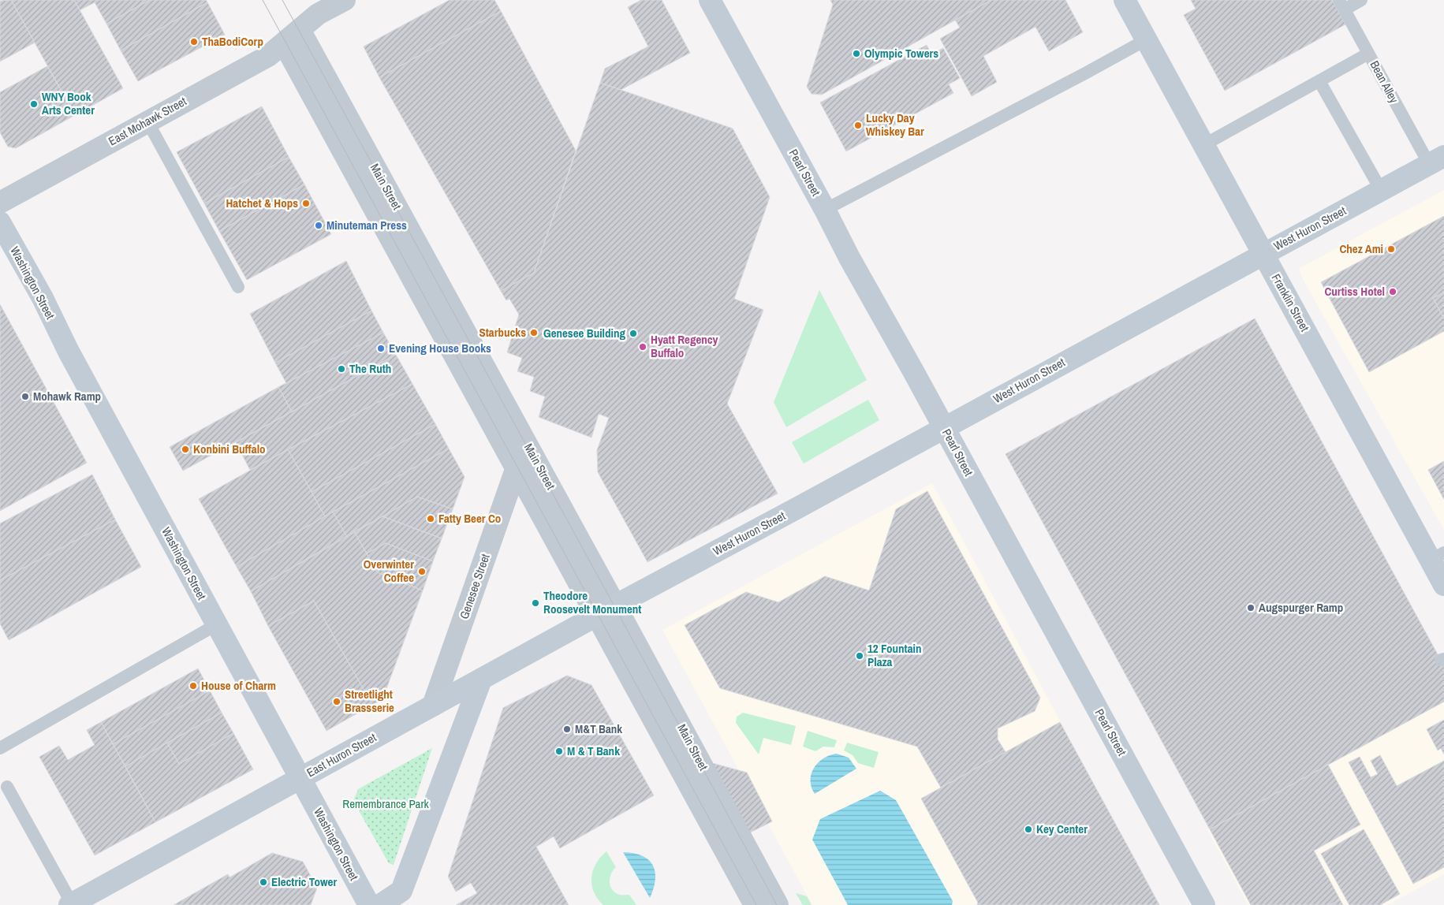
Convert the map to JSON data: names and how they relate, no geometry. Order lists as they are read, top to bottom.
{
  "streets": {
    "street": [
      "East Mohawk Street",
      "Pearl Street",
      "Main Street",
      "West Huron Street",
      "Washington Street",
      "Franklin Street",
      "Genesee Street",
      "East Huron Street"
    ],
    "lane": ["Bean Alley"]
  },
  "crossings": [
    ["Bean Alley", "West Huron Street"],
    ["East Mohawk Street", "Main Street"],
    ["Pearl Street", "West Huron Street"],
    ["Main Street", "West Huron Street"],
    ["Main Street", "Genesee Street"],
    ["Main Street", "East Huron Street"],
    ["West Huron Street", "Franklin Street"],
    ["West Huron Street", "East Huron Street"],
    ["Washington Street", "East Huron Street"],
    ["Genesee Street", "East Huron Street"]
  ],
  "parks": ["Remembrance Park"],
  "places": [
    "ThaBodiCorp",
    "Olympic Towers",
    "WNY Book Arts Center",
    "Lucky Day Whiskey Bar",
    "Hatchet & Hops",
    "Minuteman Press",
    "Chez Ami",
    "Curtiss Hotel",
    "Starbucks",
    "Genesee Building",
    "Hyatt Regency Buffalo",
    "Evening House Books",
    "The Ruth",
    "Mohawk Ramp",
    "Konbini Buffalo",
    "Fatty Beer Co",
    "Overwinter Coffee",
    "Theodore Roosevelt Monument",
    "Augspurger Ramp",
    "12 Fountain Plaza",
    "House of Charm",
    "Streetlight Brassserie",
    "M&T Bank",
    "M & T Bank",
    "Key Center",
    "Electric Tower"
  ]
}
